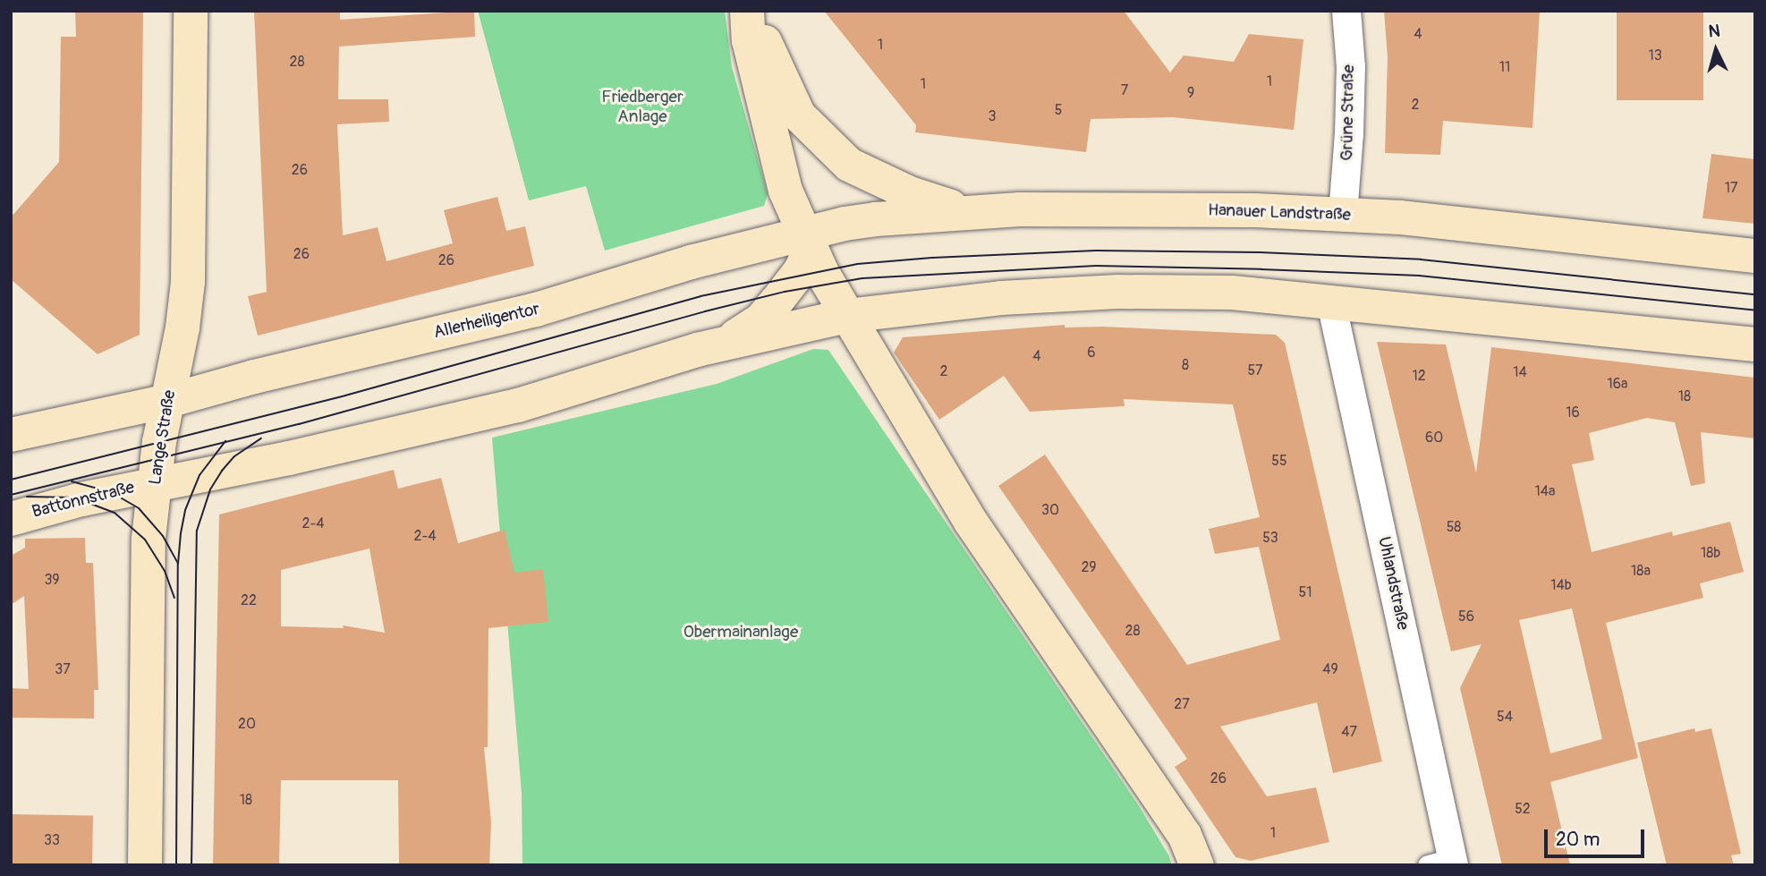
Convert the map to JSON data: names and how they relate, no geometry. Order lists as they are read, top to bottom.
{
  "streets": {
    "main road": [
      "Hanauer Landstraße",
      "Allerheiligentor",
      "Lange Straße",
      "Battonnstraße"
    ],
    "street": ["Grüne Straße", "Uhlandstraße"]
  },
  "crossings": [
    ["Grüne Straße", "Hanauer Landstraße"],
    ["Hanauer Landstraße", "Allerheiligentor"],
    ["Allerheiligentor", "Lange Straße"],
    ["Lange Straße", "Battonnstraße"]
  ],
  "parks": ["Friedberger Anlage", "Obermainanlage"],
  "house_numbers": [
    "4",
    "1",
    "13",
    "28",
    "11",
    "1",
    "1",
    "7",
    "9",
    "2",
    "5",
    "3",
    "26",
    "17",
    "26",
    "26",
    "6",
    "4",
    "8",
    "57",
    "2",
    "14",
    "12",
    "16a",
    "18",
    "16",
    "60",
    "55",
    "14a",
    "30",
    "2-4",
    "58",
    "2-4",
    "53",
    "18b",
    "29",
    "18a",
    "39",
    "14b",
    "51",
    "22",
    "56",
    "28",
    "37",
    "49",
    "27",
    "54",
    "20",
    "47",
    "26",
    "18",
    "52",
    "1",
    "33"
  ],
  "scale_bar": "20 m",
  "north": "top"
}
